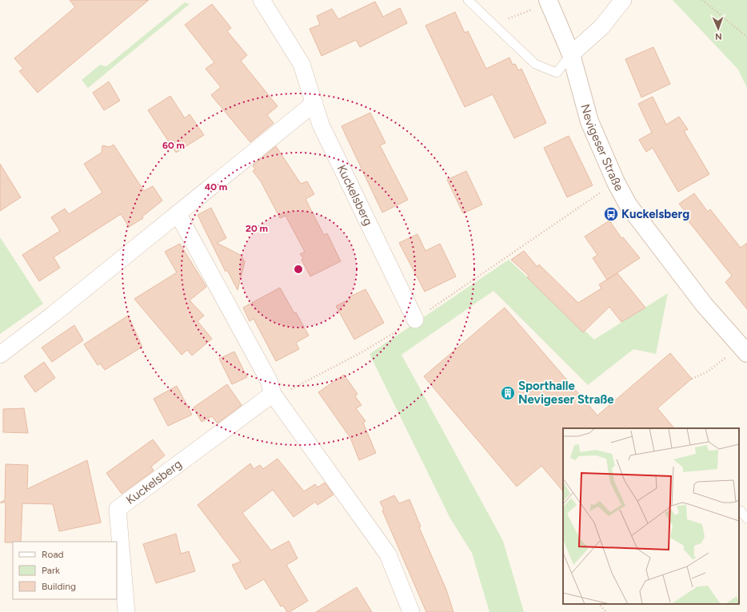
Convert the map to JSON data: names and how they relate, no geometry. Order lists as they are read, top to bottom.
{
  "streets": {
    "main road": ["Nevigeser Straße"],
    "street": ["Kuckelsberg"]
  },
  "places": {
    "bus stop": ["Kuckelsberg"],
    "building": ["Sporthalle Nevigeser Straße"]
  },
  "legend": ["Road", "Park", "Building"],
  "north": "bottom",
  "rings": ["60 m", "40 m", "20 m"]
}
